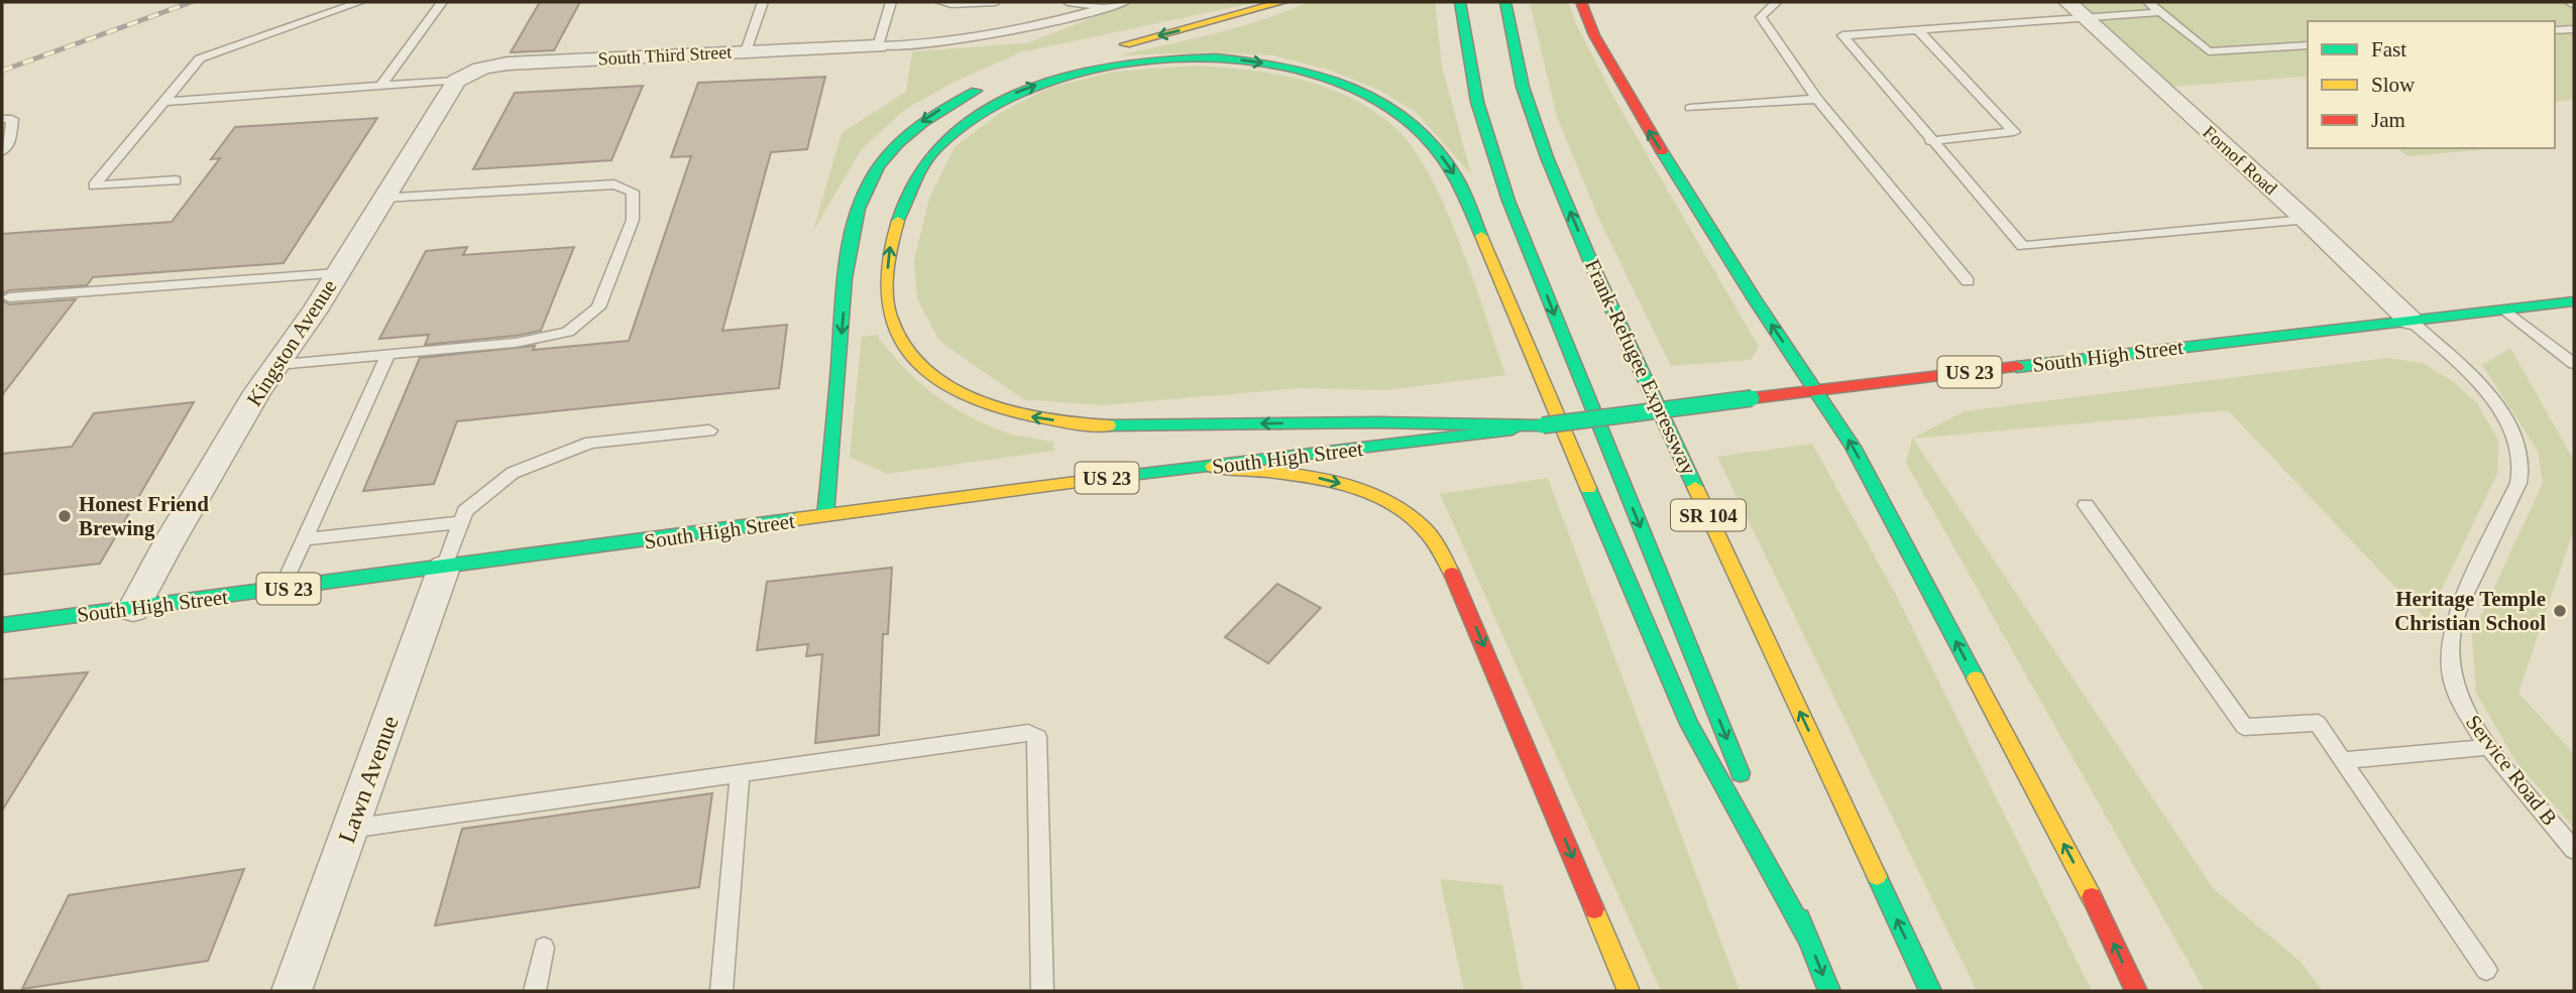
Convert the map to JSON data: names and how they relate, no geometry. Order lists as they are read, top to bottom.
{
  "streets": {
    "main road": [
      "South High Street",
      "Frank-Refugee Expressway",
      "US 23",
      "SR 104"
    ],
    "street": [
      "South Third Street",
      "Fornof Road",
      "Kingston Avenue",
      "Lawn Avenue"
    ],
    "lane": ["Service Road B"]
  },
  "crossings": [
    ["South Third Street", "Kingston Avenue"],
    ["Fornof Road", "South High Street"],
    ["Fornof Road", "Service Road B"],
    ["Kingston Avenue", "South High Street"],
    ["South High Street", "Service Road B"],
    ["South High Street", "Lawn Avenue"]
  ],
  "places": ["Honest Friend Brewing", "Heritage Temple Christian School"],
  "legend": ["Fast", "Slow", "Jam"]
}
